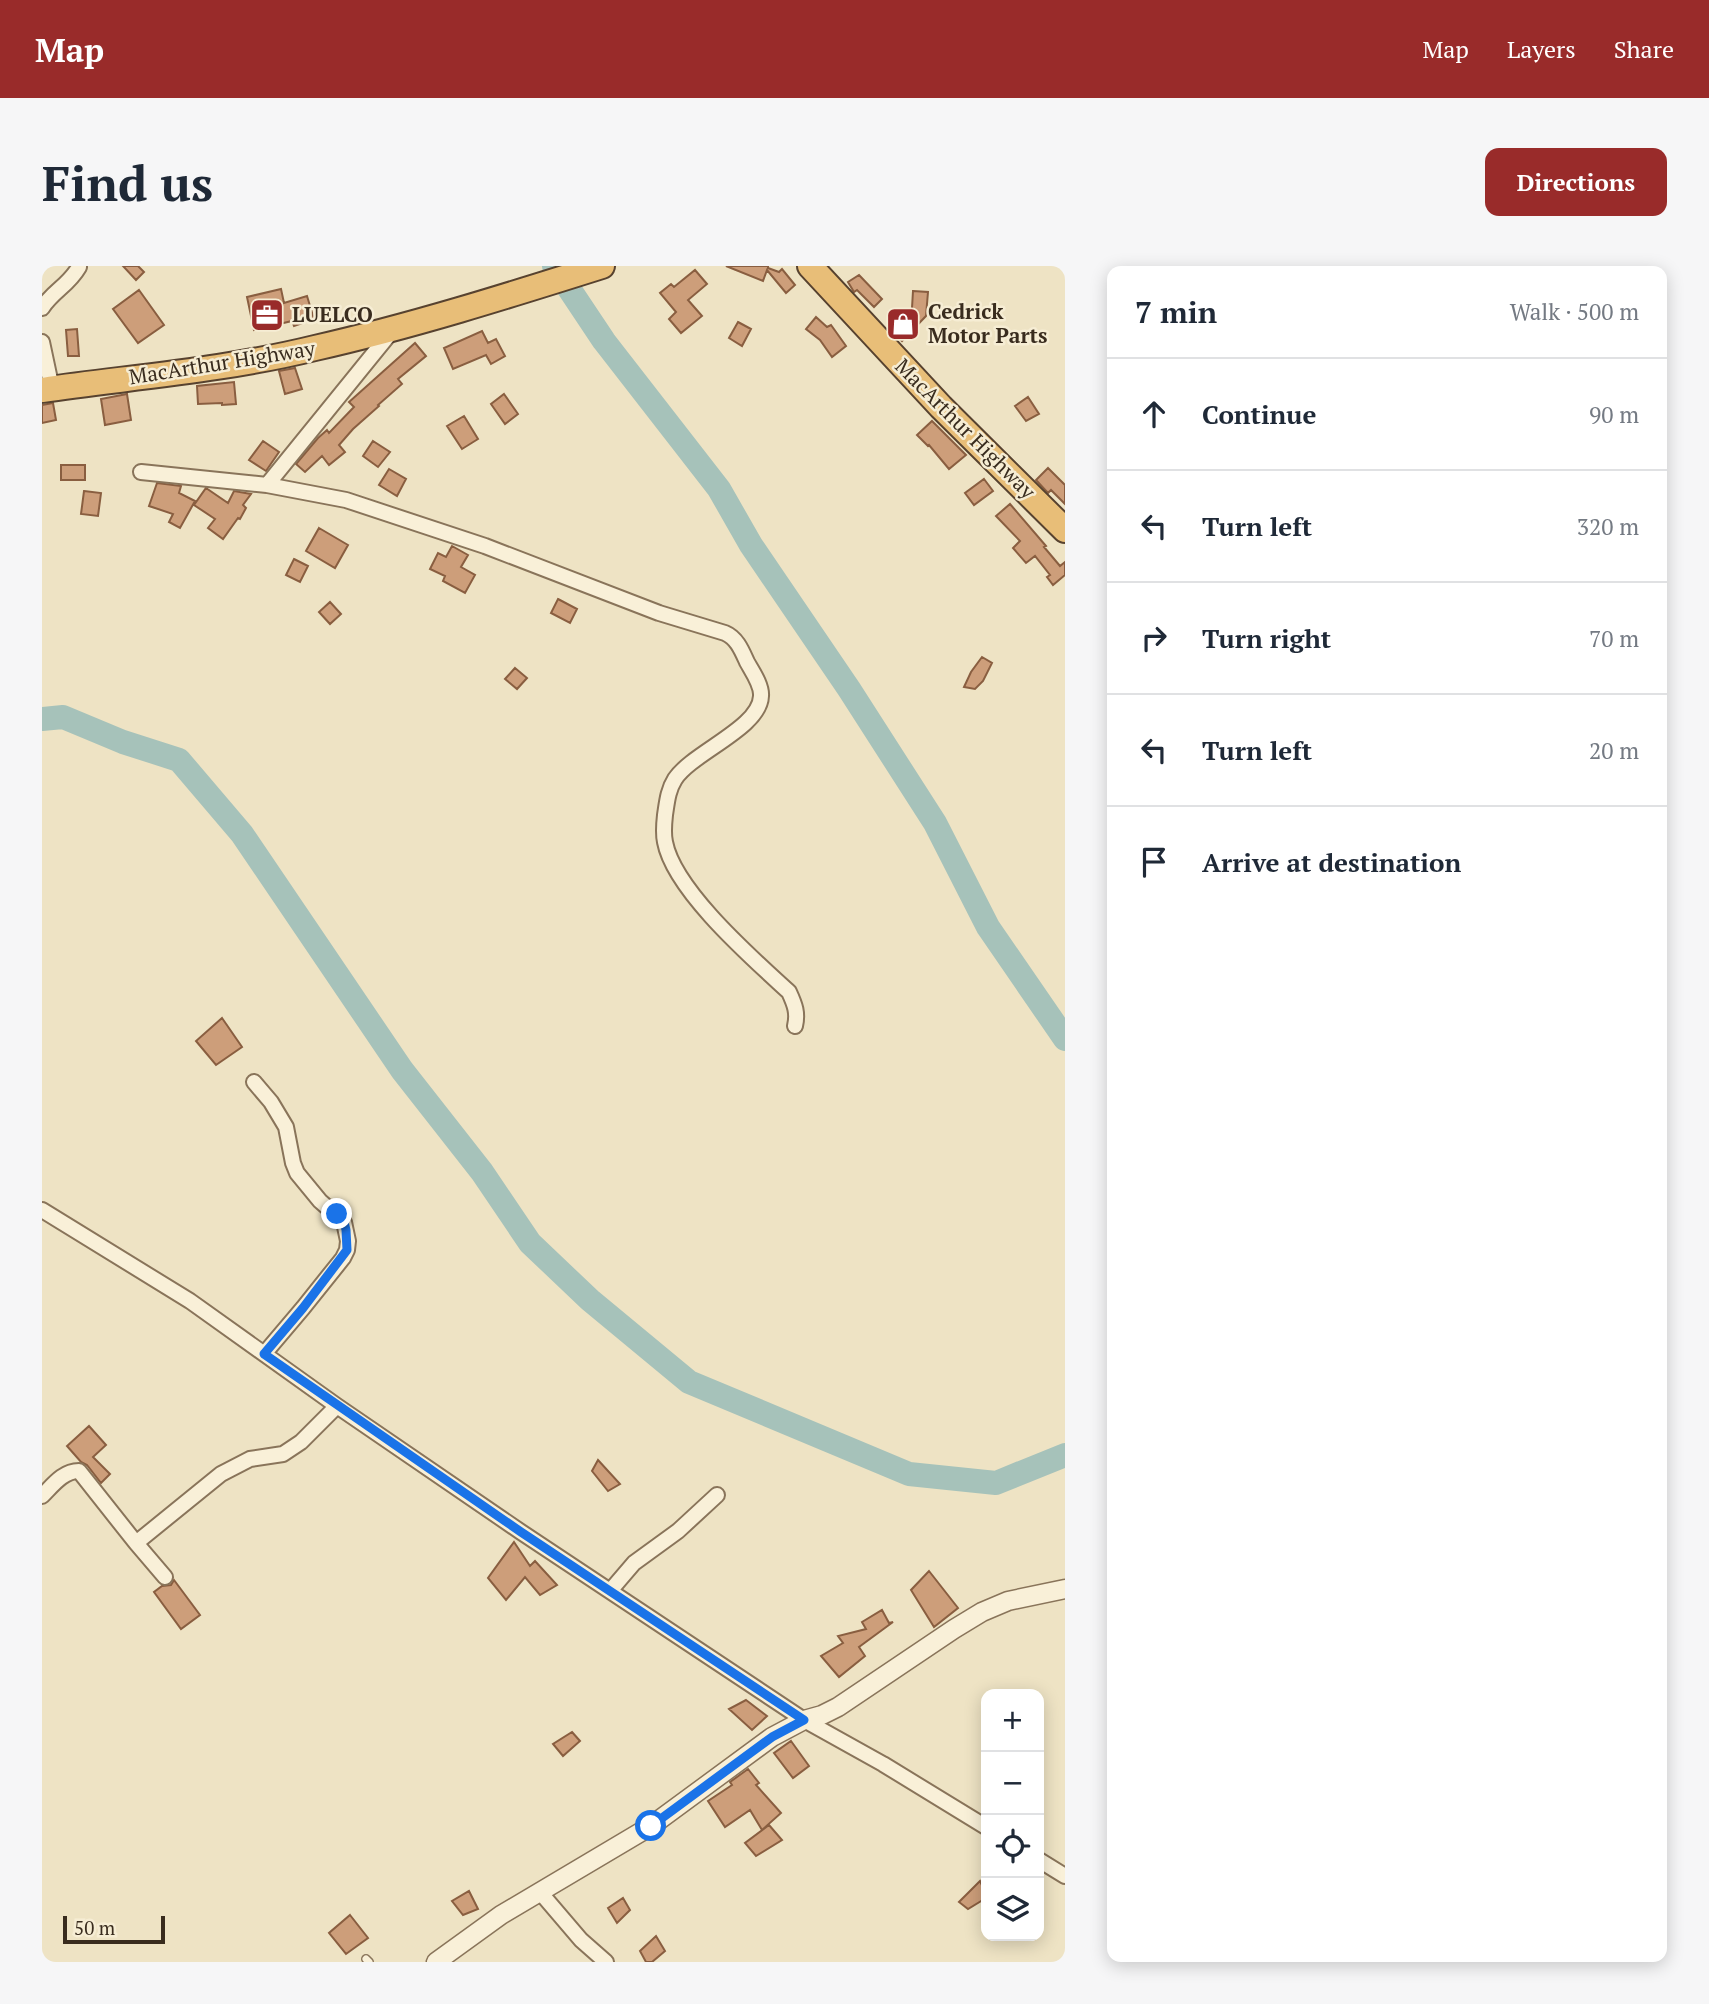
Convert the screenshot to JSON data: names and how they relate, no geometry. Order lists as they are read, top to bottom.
{
  "streets": {
    "highway": ["MacArthur Highway"]
  },
  "places": {
    "office": ["LUELCO"],
    "shop": ["Cedrick Motor Parts"]
  },
  "scale_bar": "50 m",
  "page": {
    "header": "Map",
    "nav": ["Map", "Layers", "Share"],
    "buttons": "Directions",
    "title": "Find us",
    "heading": ["7 min", "Walk · 500 m"],
    "list": [
      ["Continue", "90 m"],
      ["Turn left", "320 m"],
      ["Turn right", "70 m"],
      ["Turn left", "20 m"],
      "Arrive at destination"
    ],
    "map_buttons": ["+", "−"],
    "scale": "50 m"
  }
}
